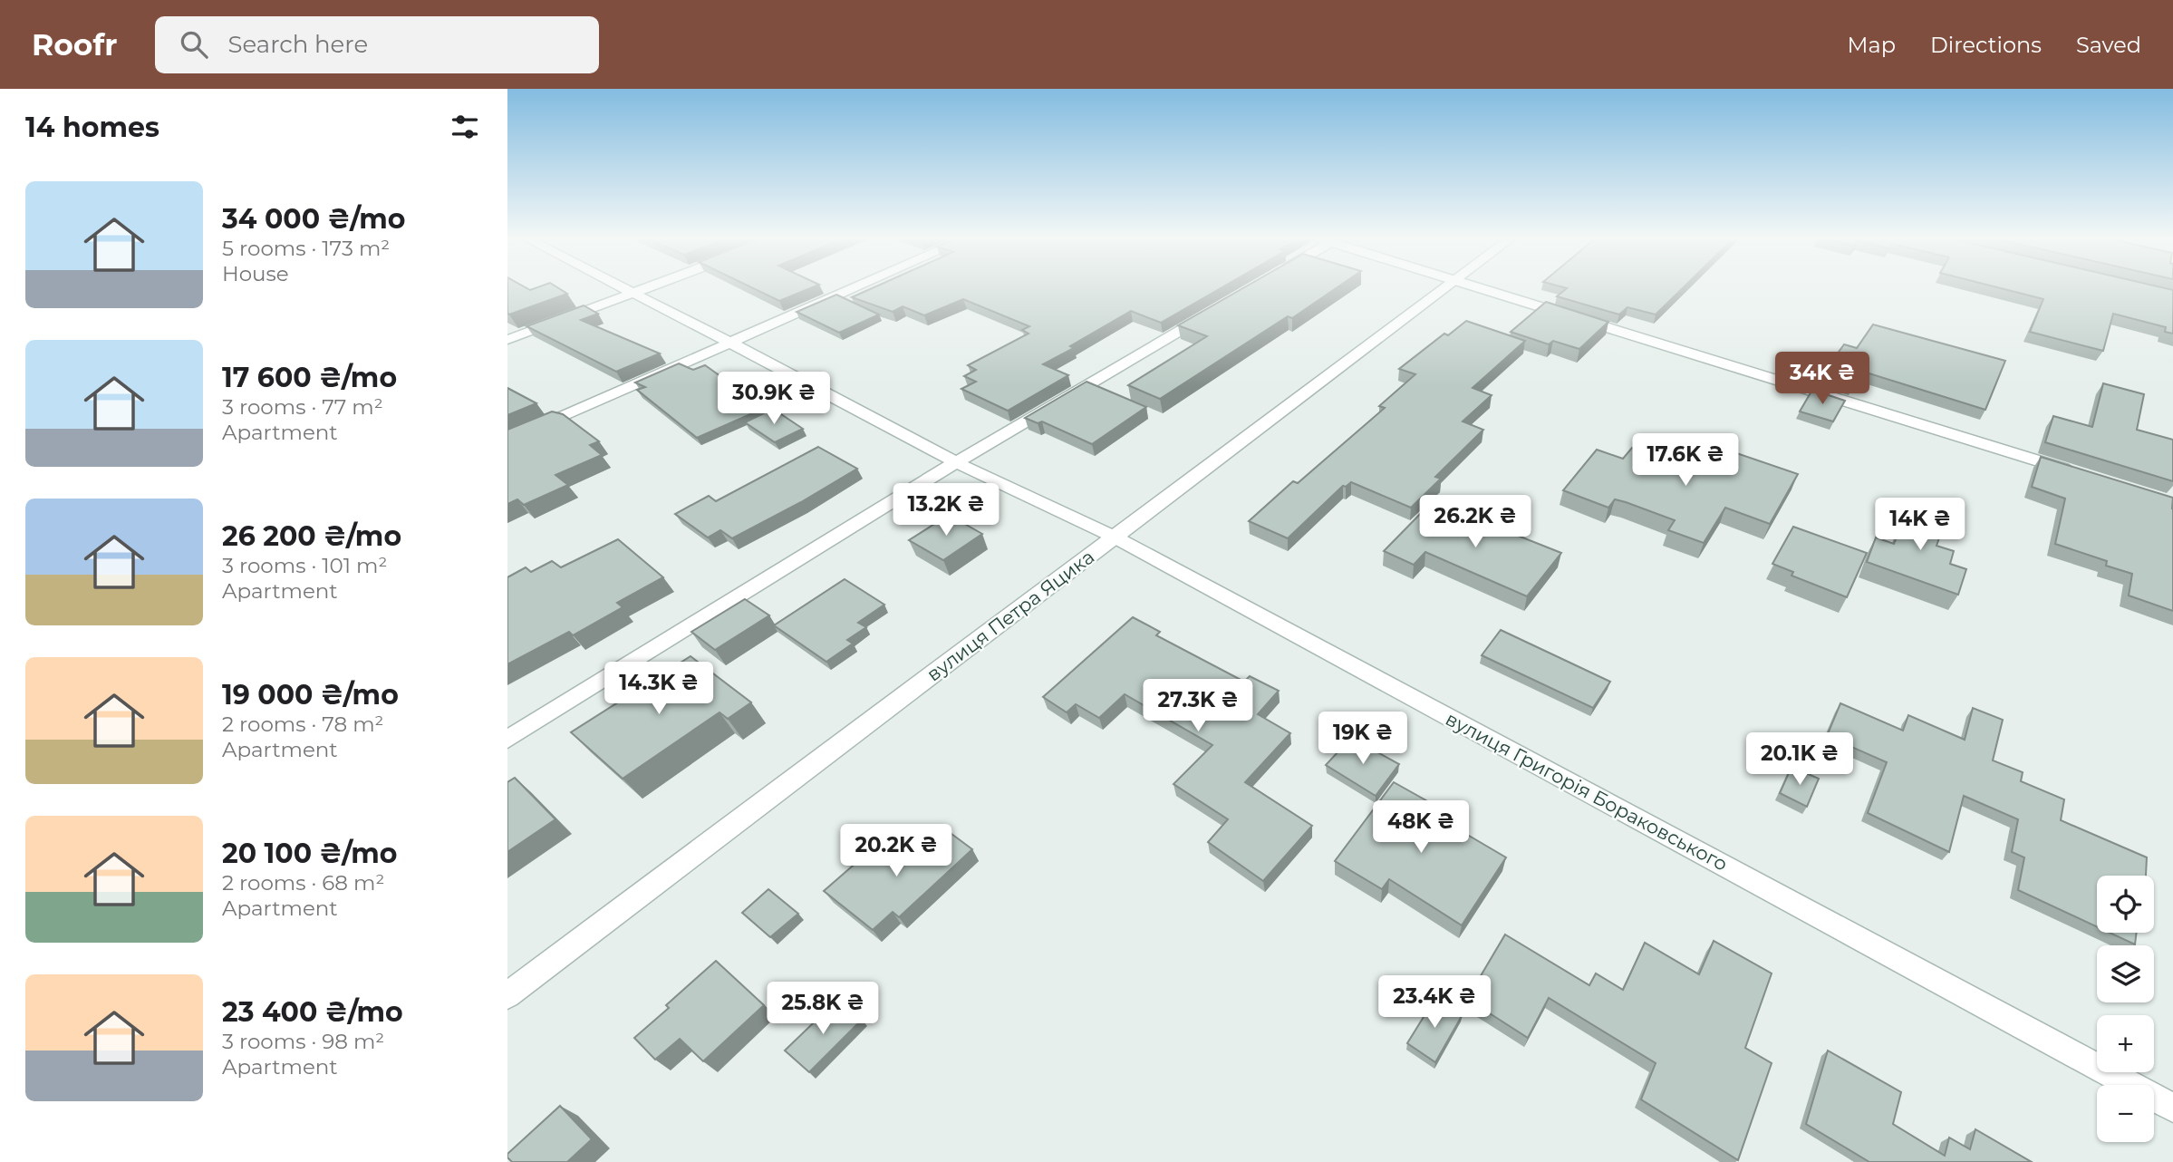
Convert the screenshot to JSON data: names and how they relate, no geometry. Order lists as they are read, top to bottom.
{
  "streets": {
    "street": ["вулиця Петра Яцика", "вулиця Григорія Бораковського"]
  },
  "crossings": [
    ["вулиця Петра Яцика", "вулиця Григорія Бораковського"]
  ],
  "page": {
    "header": "Roofr",
    "search": "Search here",
    "nav": ["Map", "Directions", "Saved"],
    "heading": "14 homes",
    "list": [
      {
        "name": "34 000 ₴/mo",
        "note": "5 rooms · 173 m² · House"
      },
      {
        "name": "17 600 ₴/mo",
        "note": "3 rooms · 77 m² · Apartment"
      },
      {
        "name": "26 200 ₴/mo",
        "note": "3 rooms · 101 m² · Apartment"
      },
      {
        "name": "19 000 ₴/mo",
        "note": "2 rooms · 78 m² · Apartment"
      },
      {
        "name": "20 100 ₴/mo",
        "note": "2 rooms · 68 m² · Apartment"
      },
      {
        "name": "23 400 ₴/mo",
        "note": "3 rooms · 98 m² · Apartment"
      }
    ],
    "price": [
      "34K ₴",
      "30.9K ₴",
      "17.6K ₴",
      "13.2K ₴",
      "26.2K ₴",
      "14K ₴",
      "14.3K ₴",
      "27.3K ₴",
      "19K ₴",
      "20.1K ₴",
      "48K ₴",
      "20.2K ₴",
      "23.4K ₴",
      "25.8K ₴"
    ],
    "map_buttons": ["+", "−"]
  }
}
